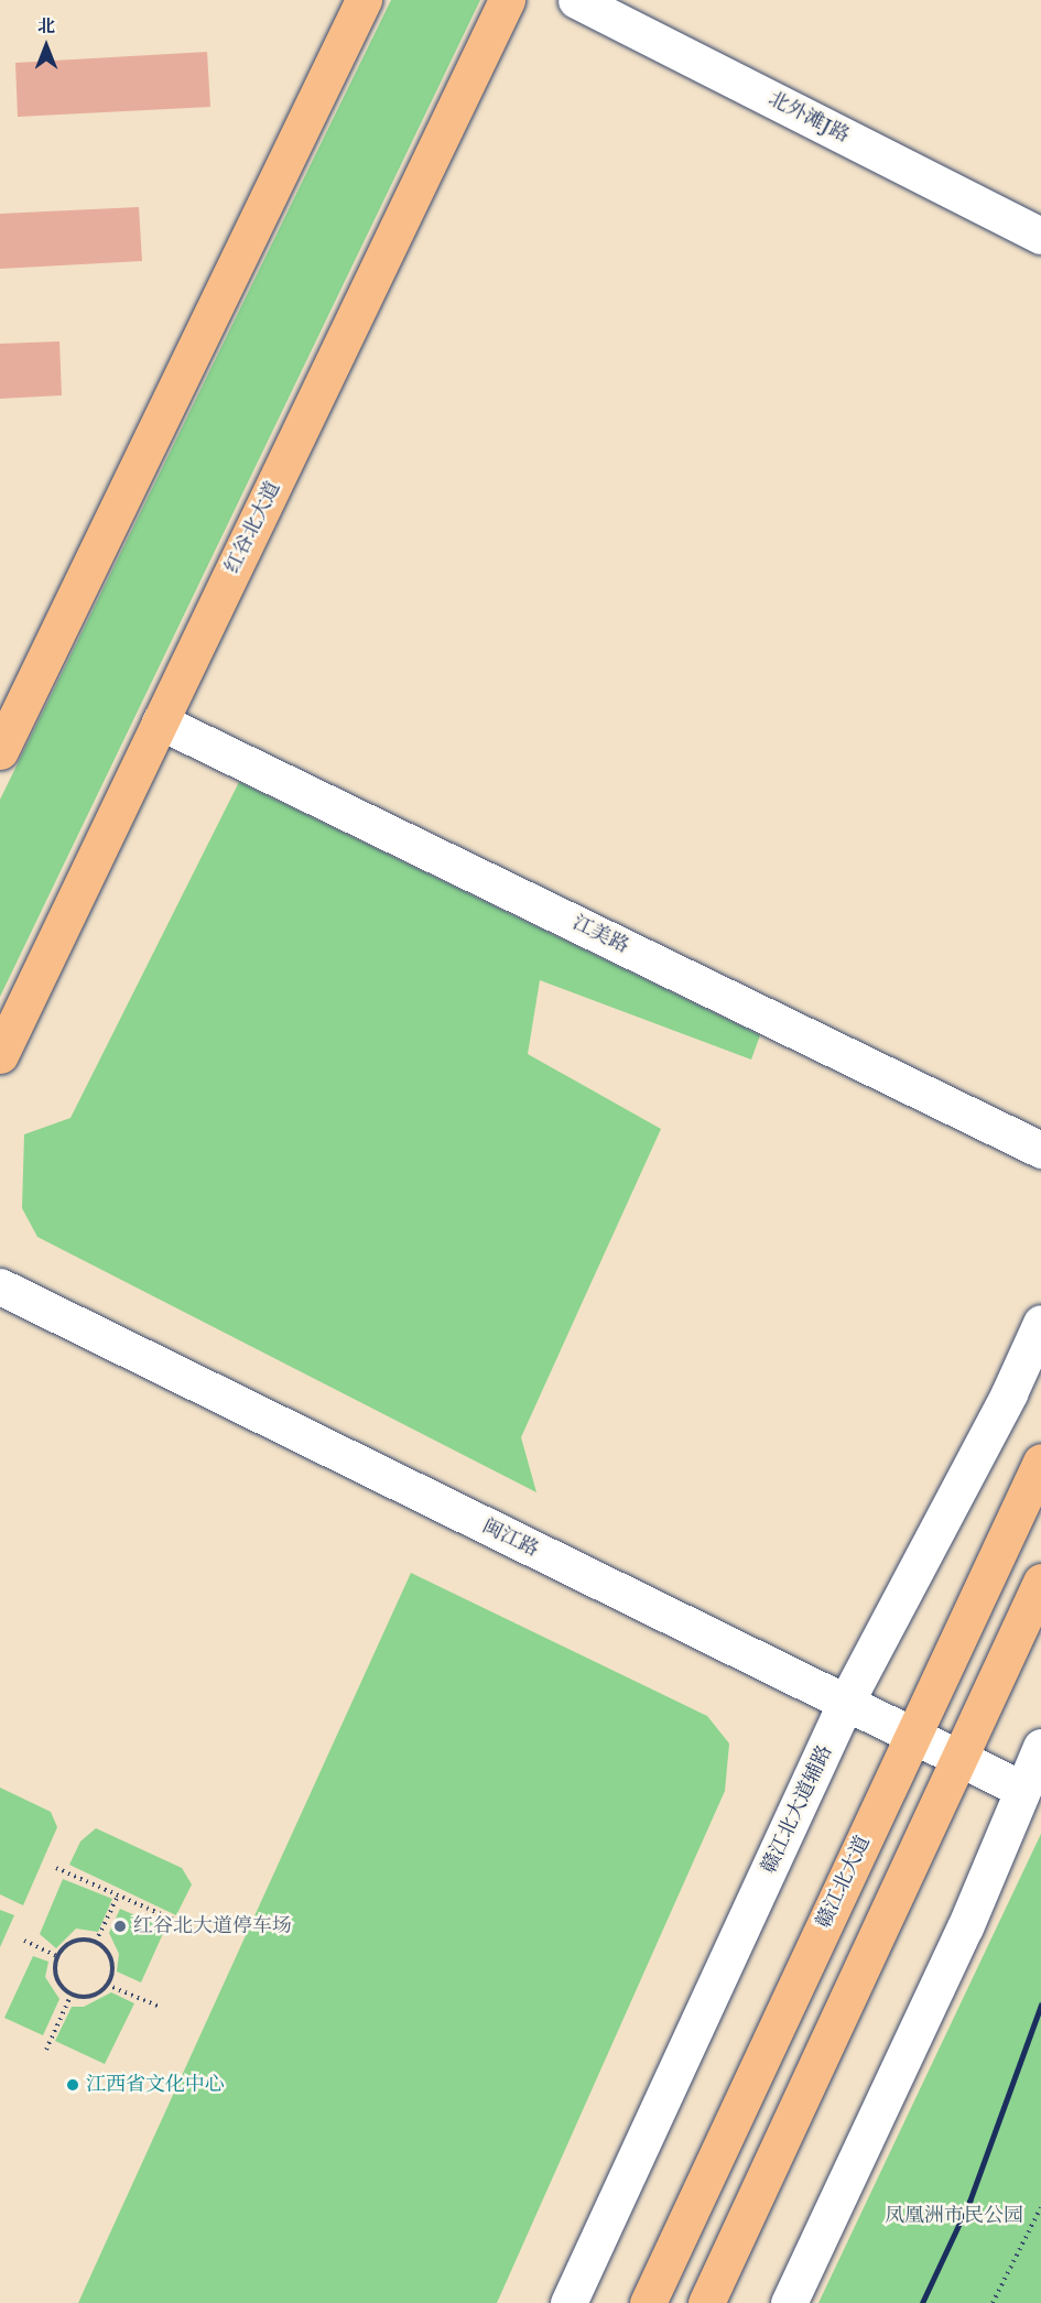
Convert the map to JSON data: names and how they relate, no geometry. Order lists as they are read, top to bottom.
{
  "streets": {
    "main road": ["红谷北大道", "赣江北大道"],
    "street": [
      "北外滩J路",
      "江美路",
      "闽江路",
      "赣江北大道辅路"
    ]
  },
  "crossings": [
    ["红谷北大道", "江美路"],
    ["闽江路", "赣江北大道辅路"],
    ["闽江路", "赣江北大道"]
  ],
  "parks": ["凤凰洲市民公园"],
  "places": ["红谷北大道停车场", "江西省文化中心"],
  "north": "top"
}
